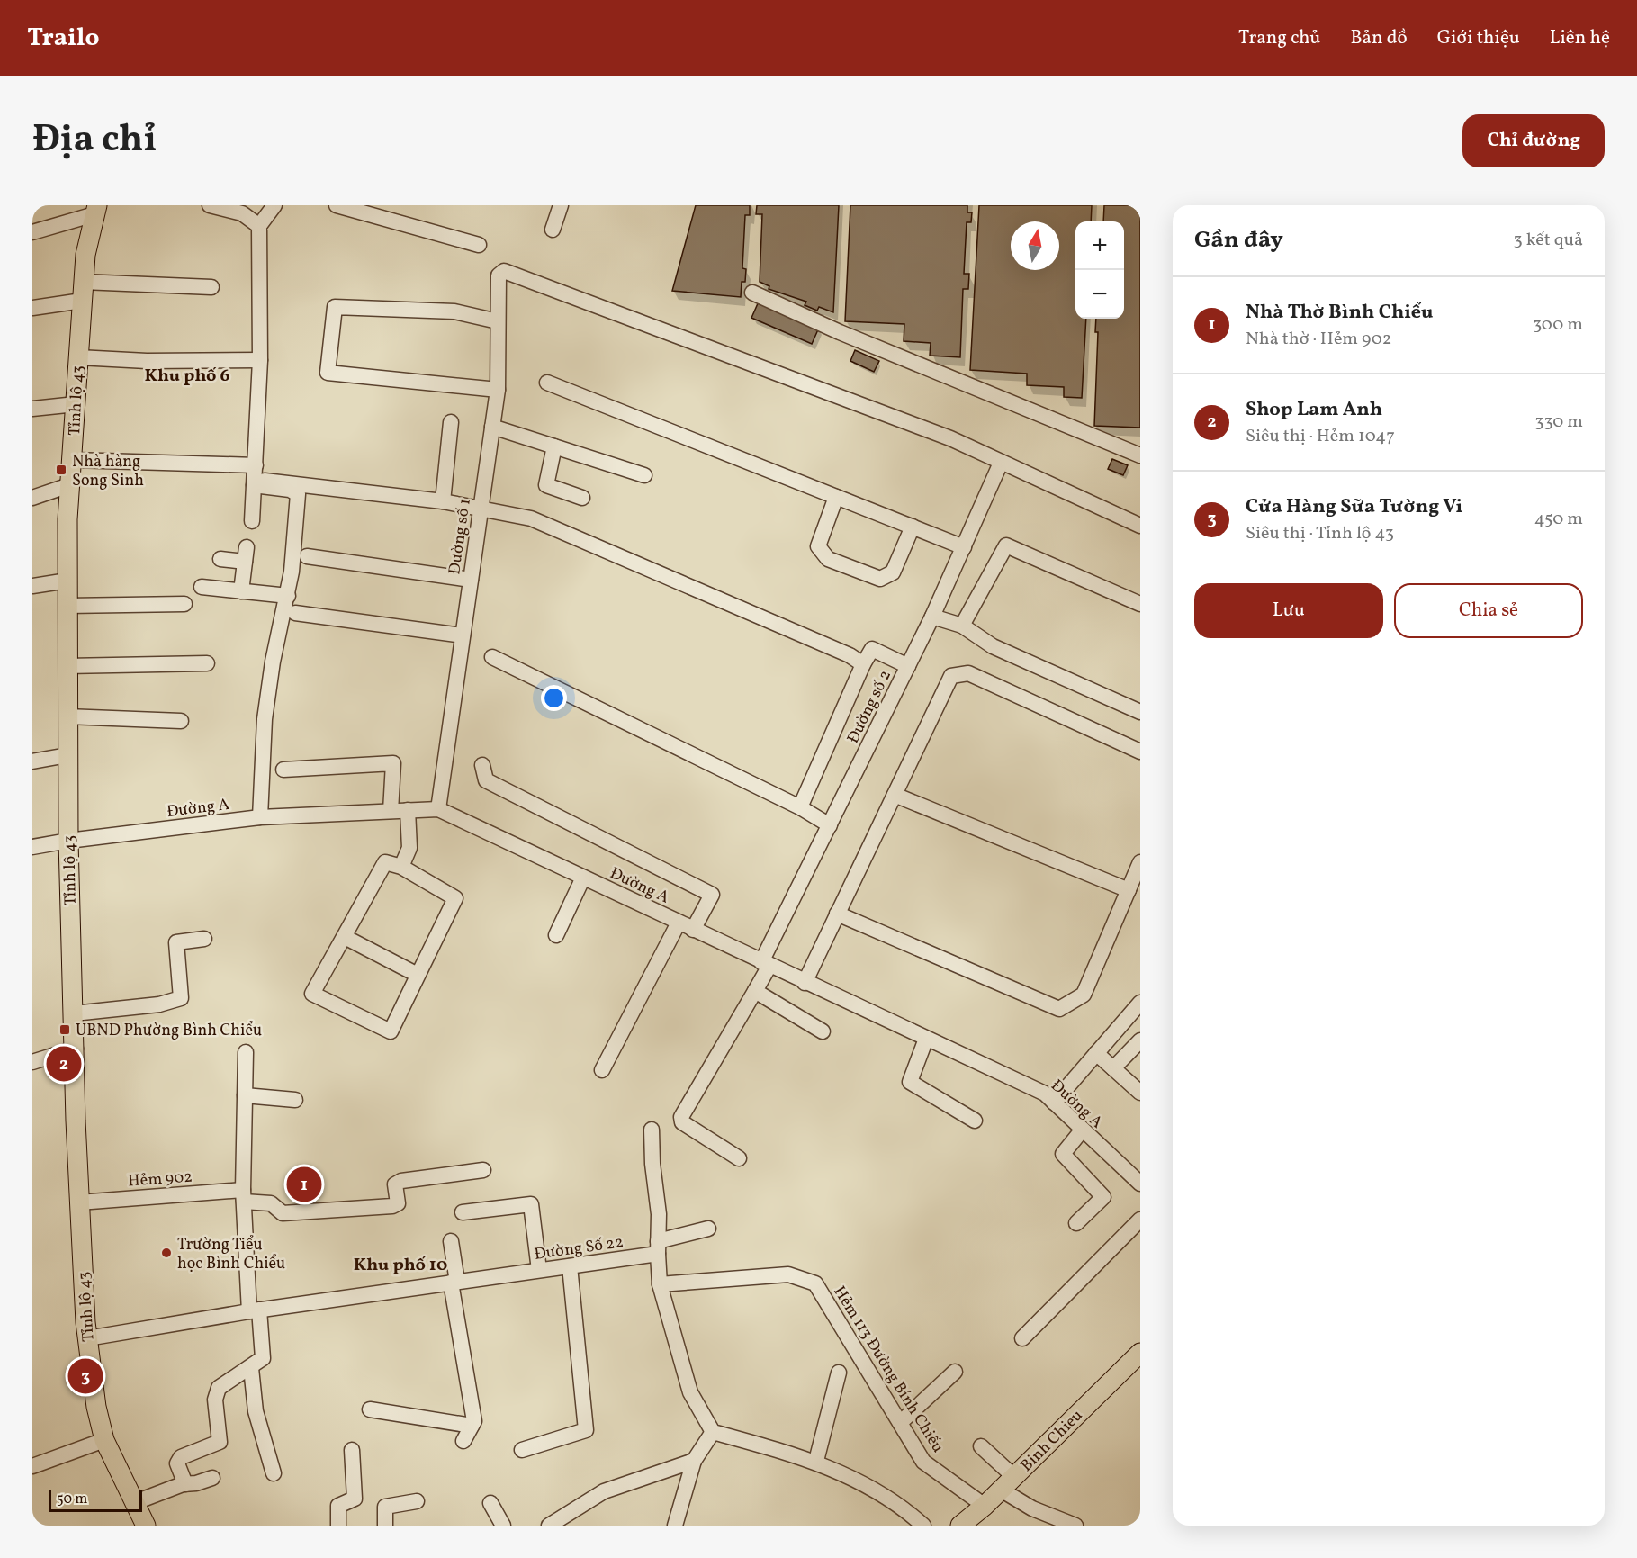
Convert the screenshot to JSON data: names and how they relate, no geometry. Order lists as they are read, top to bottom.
{
  "streets": {
    "main road": ["Tỉnh lộ 43", "Binh Chieu"],
    "street": [
      "Đường số 1",
      "Đường số 2",
      "Đường A",
      "Hẻm 902",
      "Đường Số 22",
      "Hẻm 113 Đường Bính Chiếu"
    ]
  },
  "crossings": [
    ["Tỉnh lộ 43", "Đường A"],
    ["Tỉnh lộ 43", "Hẻm 902"],
    ["Tỉnh lộ 43", "Đường Số 22"],
    ["Đường số 1", "Đường số 2"],
    ["Đường số 1", "Đường A"],
    ["Đường số 2", "Đường A"],
    ["Hẻm 113 Đường Bính Chiếu", "Binh Chieu"]
  ],
  "districts": ["Khu phố 6", "Khu phố 10"],
  "places": {
    "transit": ["Nhà hàng Song Sinh", "UBND Phường Bình Chiểu"],
    "other": ["Trường Tiểu học Bình Chiểu"]
  },
  "scale_bar": "50 m",
  "north": "top",
  "page": {
    "header": "Trailo",
    "nav": [
      "Trang chủ",
      "Bản đồ",
      "Giới thiệu",
      "Liên hệ"
    ],
    "title": "Địa chỉ",
    "buttons": [
      "Chỉ đường",
      ["Lưu", "Chia sẻ"]
    ],
    "heading": ["Gần đây", "3 kết quả"],
    "map_buttons": ["+", "−"],
    "list": [
      {
        "mark": "1",
        "name": "Nhà Thờ Bình Chiểu",
        "note": "Nhà thờ · Hẻm 902",
        "value": "300 m"
      },
      {
        "mark": "2",
        "name": "Shop Lam Anh",
        "note": "Siêu thị · Hẻm 1047",
        "value": "330 m"
      },
      {
        "mark": "3",
        "name": "Cửa Hàng Sữa Tường Vi",
        "note": "Siêu thị · Tỉnh lộ 43",
        "value": "450 m"
      }
    ],
    "pins": ["2", "1", "3"],
    "scale": "50 m"
  }
}
